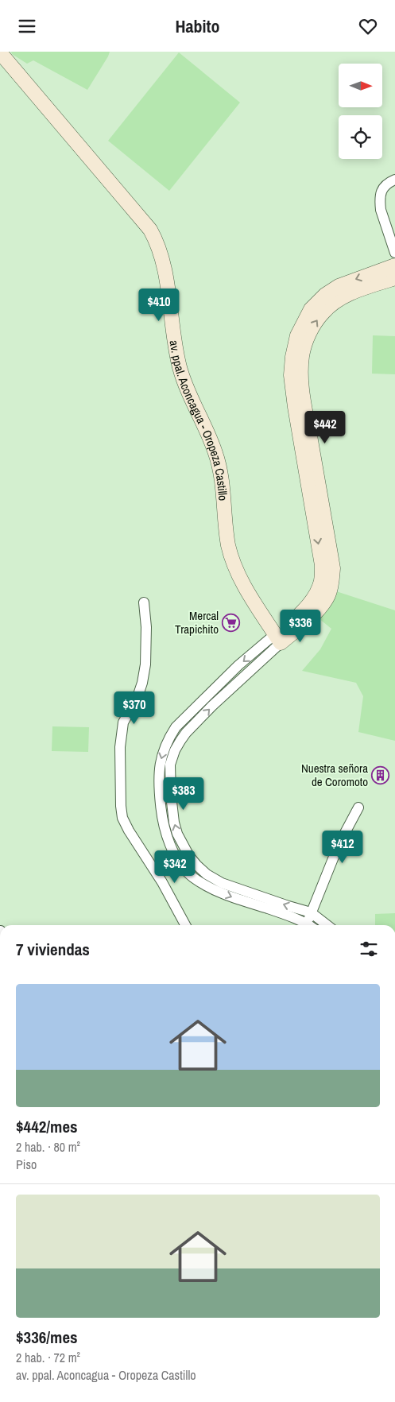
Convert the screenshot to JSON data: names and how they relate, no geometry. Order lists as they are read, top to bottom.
{
  "streets": {
    "street": ["av. ppal. Aconcagua - Oropeza Castillo"]
  },
  "places": {
    "supermarket": ["Mercal Trapichito"],
    "building": ["Nuestra señora de Coromoto"]
  },
  "north": "right",
  "page": {
    "header": "Habito",
    "price": [
      "$410",
      "$442",
      "$336",
      "$370",
      "$383",
      "$412",
      "$342"
    ],
    "heading": "7 viviendas",
    "list": [
      {
        "name": "$442/mes",
        "note": "2 hab. · 80 m² · Piso"
      },
      {
        "name": "$336/mes",
        "note": "2 hab. · 72 m² · av. ppal. Aconcagua - Oropeza Castillo"
      }
    ]
  }
}
